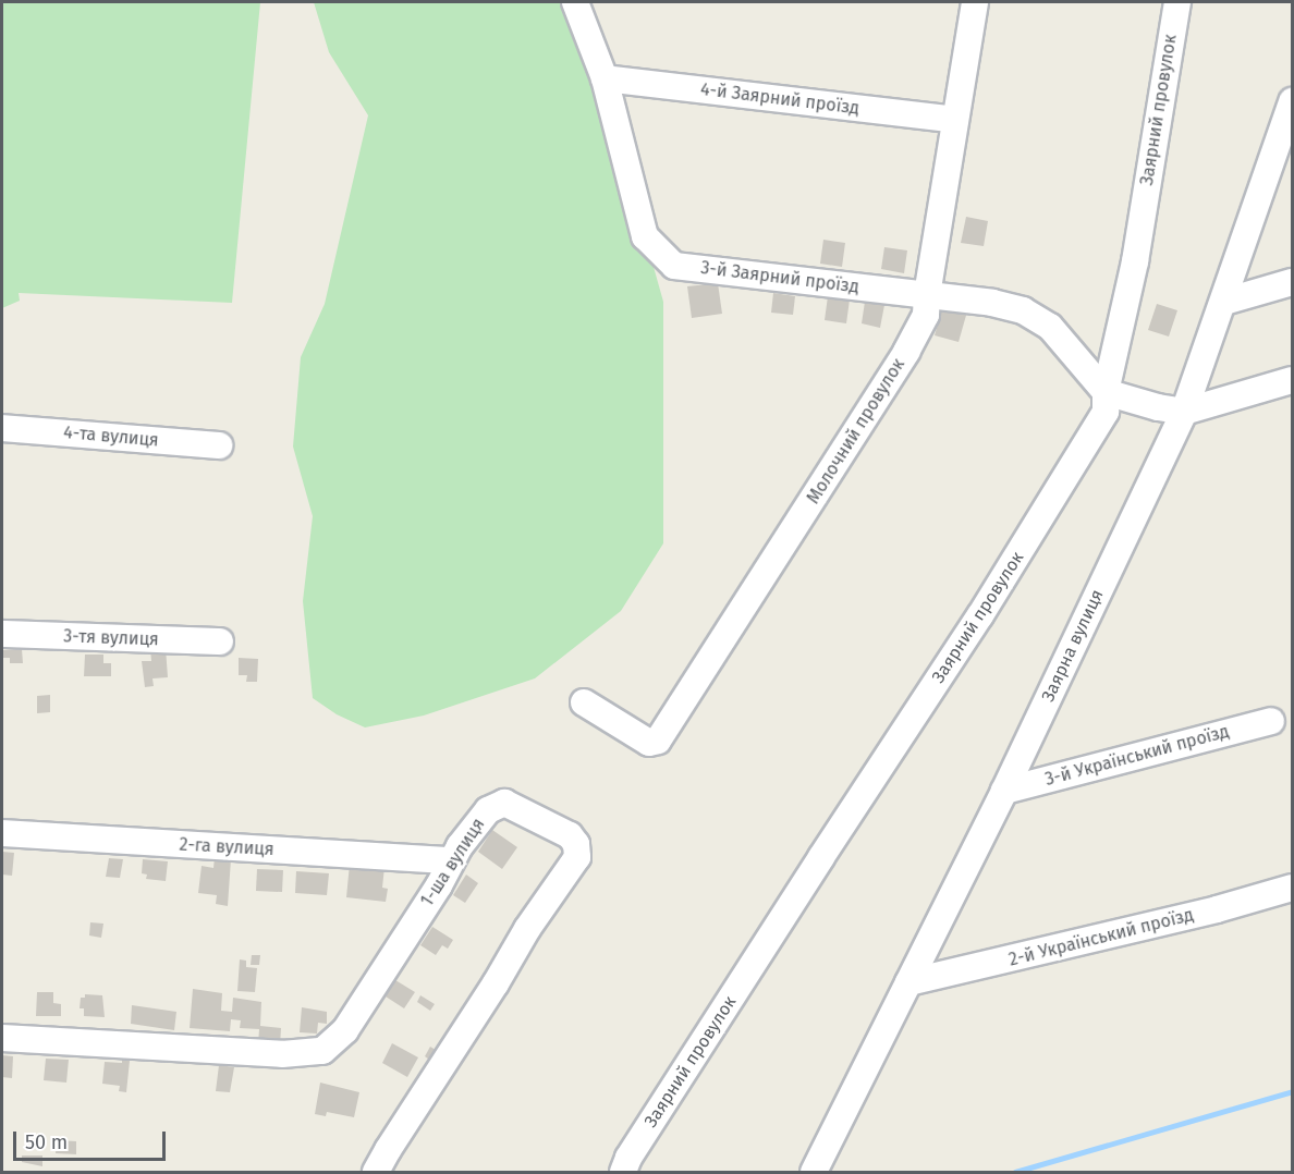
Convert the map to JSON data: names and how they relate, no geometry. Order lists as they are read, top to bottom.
{
  "streets": {
    "street": [
      "4-й Заярний проїзд",
      "Заярний провулок",
      "3-й Заярний проїзд",
      "Молочний провулок",
      "4-та вулиця",
      "3-тя вулиця",
      "Заярна вулиця",
      "3-й Український проїзд",
      "2-га вулиця",
      "1-ша вулиця",
      "2-й Український проїзд"
    ]
  },
  "crossings": [
    ["4-й Заярний проїзд", "3-й Заярний проїзд"],
    ["4-й Заярний проїзд", "Молочний провулок"],
    ["Заярний провулок", "3-й Заярний проїзд"],
    ["3-й Заярний проїзд", "Молочний провулок"],
    ["Заярна вулиця", "3-й Український проїзд"],
    ["Заярна вулиця", "2-й Український проїзд"],
    ["2-га вулиця", "1-ша вулиця"]
  ],
  "scale_bar": "50 m"
}
